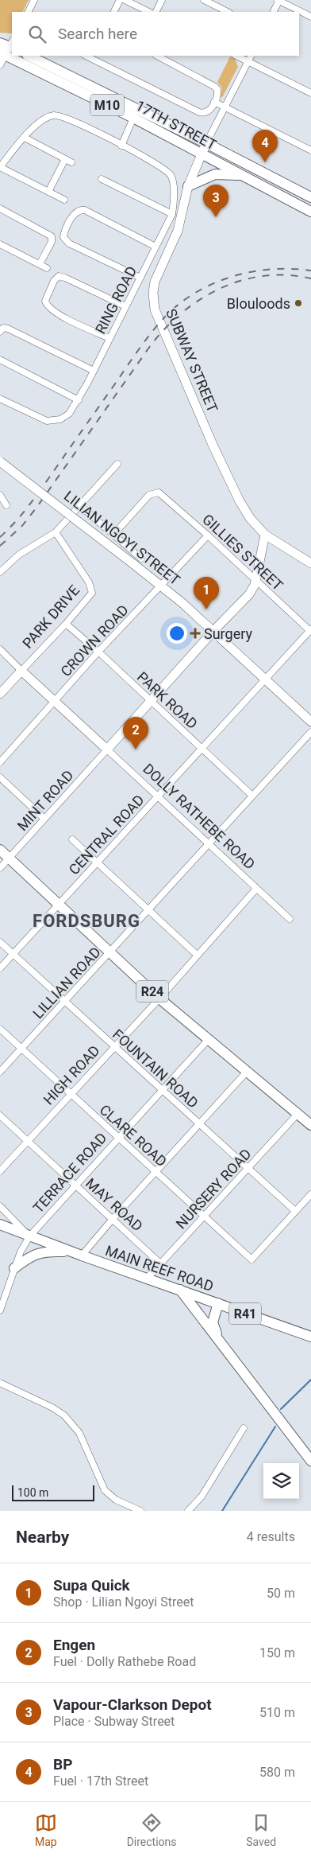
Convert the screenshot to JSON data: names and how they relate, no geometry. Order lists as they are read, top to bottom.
{
  "streets": {
    "main road": [
      "M10",
      "17TH STREET",
      "R24",
      "MAIN REEF ROAD",
      "R41"
    ],
    "street": [
      "RING ROAD",
      "SUBWAY STREET",
      "LILIAN NGOYI STREET",
      "GILLIES STREET",
      "PARK DRIVE",
      "CROWN ROAD",
      "PARK ROAD",
      "MINT ROAD",
      "DOLLY RATHEBE ROAD",
      "CENTRAL ROAD",
      "LILLIAN ROAD",
      "FOUNTAIN ROAD",
      "HIGH ROAD",
      "CLARE ROAD",
      "TERRACE ROAD",
      "NURSERY ROAD",
      "MAY ROAD"
    ]
  },
  "crossings": [
    ["17TH STREET", "SUBWAY STREET"],
    ["LILIAN NGOYI STREET", "CROWN ROAD"],
    ["LILIAN NGOYI STREET", "CENTRAL ROAD"],
    ["GILLIES STREET", "CROWN ROAD"],
    ["GILLIES STREET", "CENTRAL ROAD"],
    ["PARK DRIVE", "PARK ROAD"],
    ["PARK DRIVE", "DOLLY RATHEBE ROAD"],
    ["CROWN ROAD", "PARK ROAD"],
    ["CROWN ROAD", "DOLLY RATHEBE ROAD"],
    ["PARK ROAD", "CENTRAL ROAD"],
    ["PARK ROAD", "LILLIAN ROAD"],
    ["MINT ROAD", "DOLLY RATHEBE ROAD"],
    ["MINT ROAD", "R24"],
    ["DOLLY RATHEBE ROAD", "CENTRAL ROAD"],
    ["DOLLY RATHEBE ROAD", "LILLIAN ROAD"],
    ["DOLLY RATHEBE ROAD", "HIGH ROAD"],
    ["CENTRAL ROAD", "R24"],
    ["CENTRAL ROAD", "FOUNTAIN ROAD"],
    ["LILLIAN ROAD", "R24"],
    ["LILLIAN ROAD", "FOUNTAIN ROAD"],
    ["LILLIAN ROAD", "CLARE ROAD"],
    ["R24", "HIGH ROAD"],
    ["R24", "TERRACE ROAD"],
    ["R24", "NURSERY ROAD"],
    ["FOUNTAIN ROAD", "HIGH ROAD"],
    ["FOUNTAIN ROAD", "CLARE ROAD"],
    ["FOUNTAIN ROAD", "TERRACE ROAD"],
    ["FOUNTAIN ROAD", "NURSERY ROAD"],
    ["HIGH ROAD", "CLARE ROAD"],
    ["HIGH ROAD", "MAY ROAD"],
    ["CLARE ROAD", "TERRACE ROAD"],
    ["CLARE ROAD", "NURSERY ROAD"],
    ["TERRACE ROAD", "MAY ROAD"],
    ["TERRACE ROAD", "MAIN REEF ROAD"],
    ["NURSERY ROAD", "MAY ROAD"],
    ["NURSERY ROAD", "MAIN REEF ROAD"],
    ["MAIN REEF ROAD", "R41"]
  ],
  "districts": ["FORDSBURG"],
  "places": {
    "other": ["Blouloods"],
    "health": ["Surgery"]
  },
  "scale_bar": "100 m",
  "page": {
    "search": "Search here",
    "pins": [
      "4",
      "3",
      "1",
      "2"
    ],
    "scale": "100 m",
    "heading": ["Nearby", "4 results"],
    "list": [
      {
        "mark": "1",
        "name": "Supa Quick",
        "note": "Shop · Lilian Ngoyi Street",
        "value": "50 m"
      },
      {
        "mark": "2",
        "name": "Engen",
        "note": "Fuel · Dolly Rathebe Road",
        "value": "150 m"
      },
      {
        "mark": "3",
        "name": "Vapour-Clarkson Depot",
        "note": "Place · Subway Street",
        "value": "510 m"
      },
      {
        "mark": "4",
        "name": "BP",
        "note": "Fuel · 17th Street",
        "value": "580 m"
      }
    ],
    "nav": ["Map", "Directions", "Saved"]
  }
}
